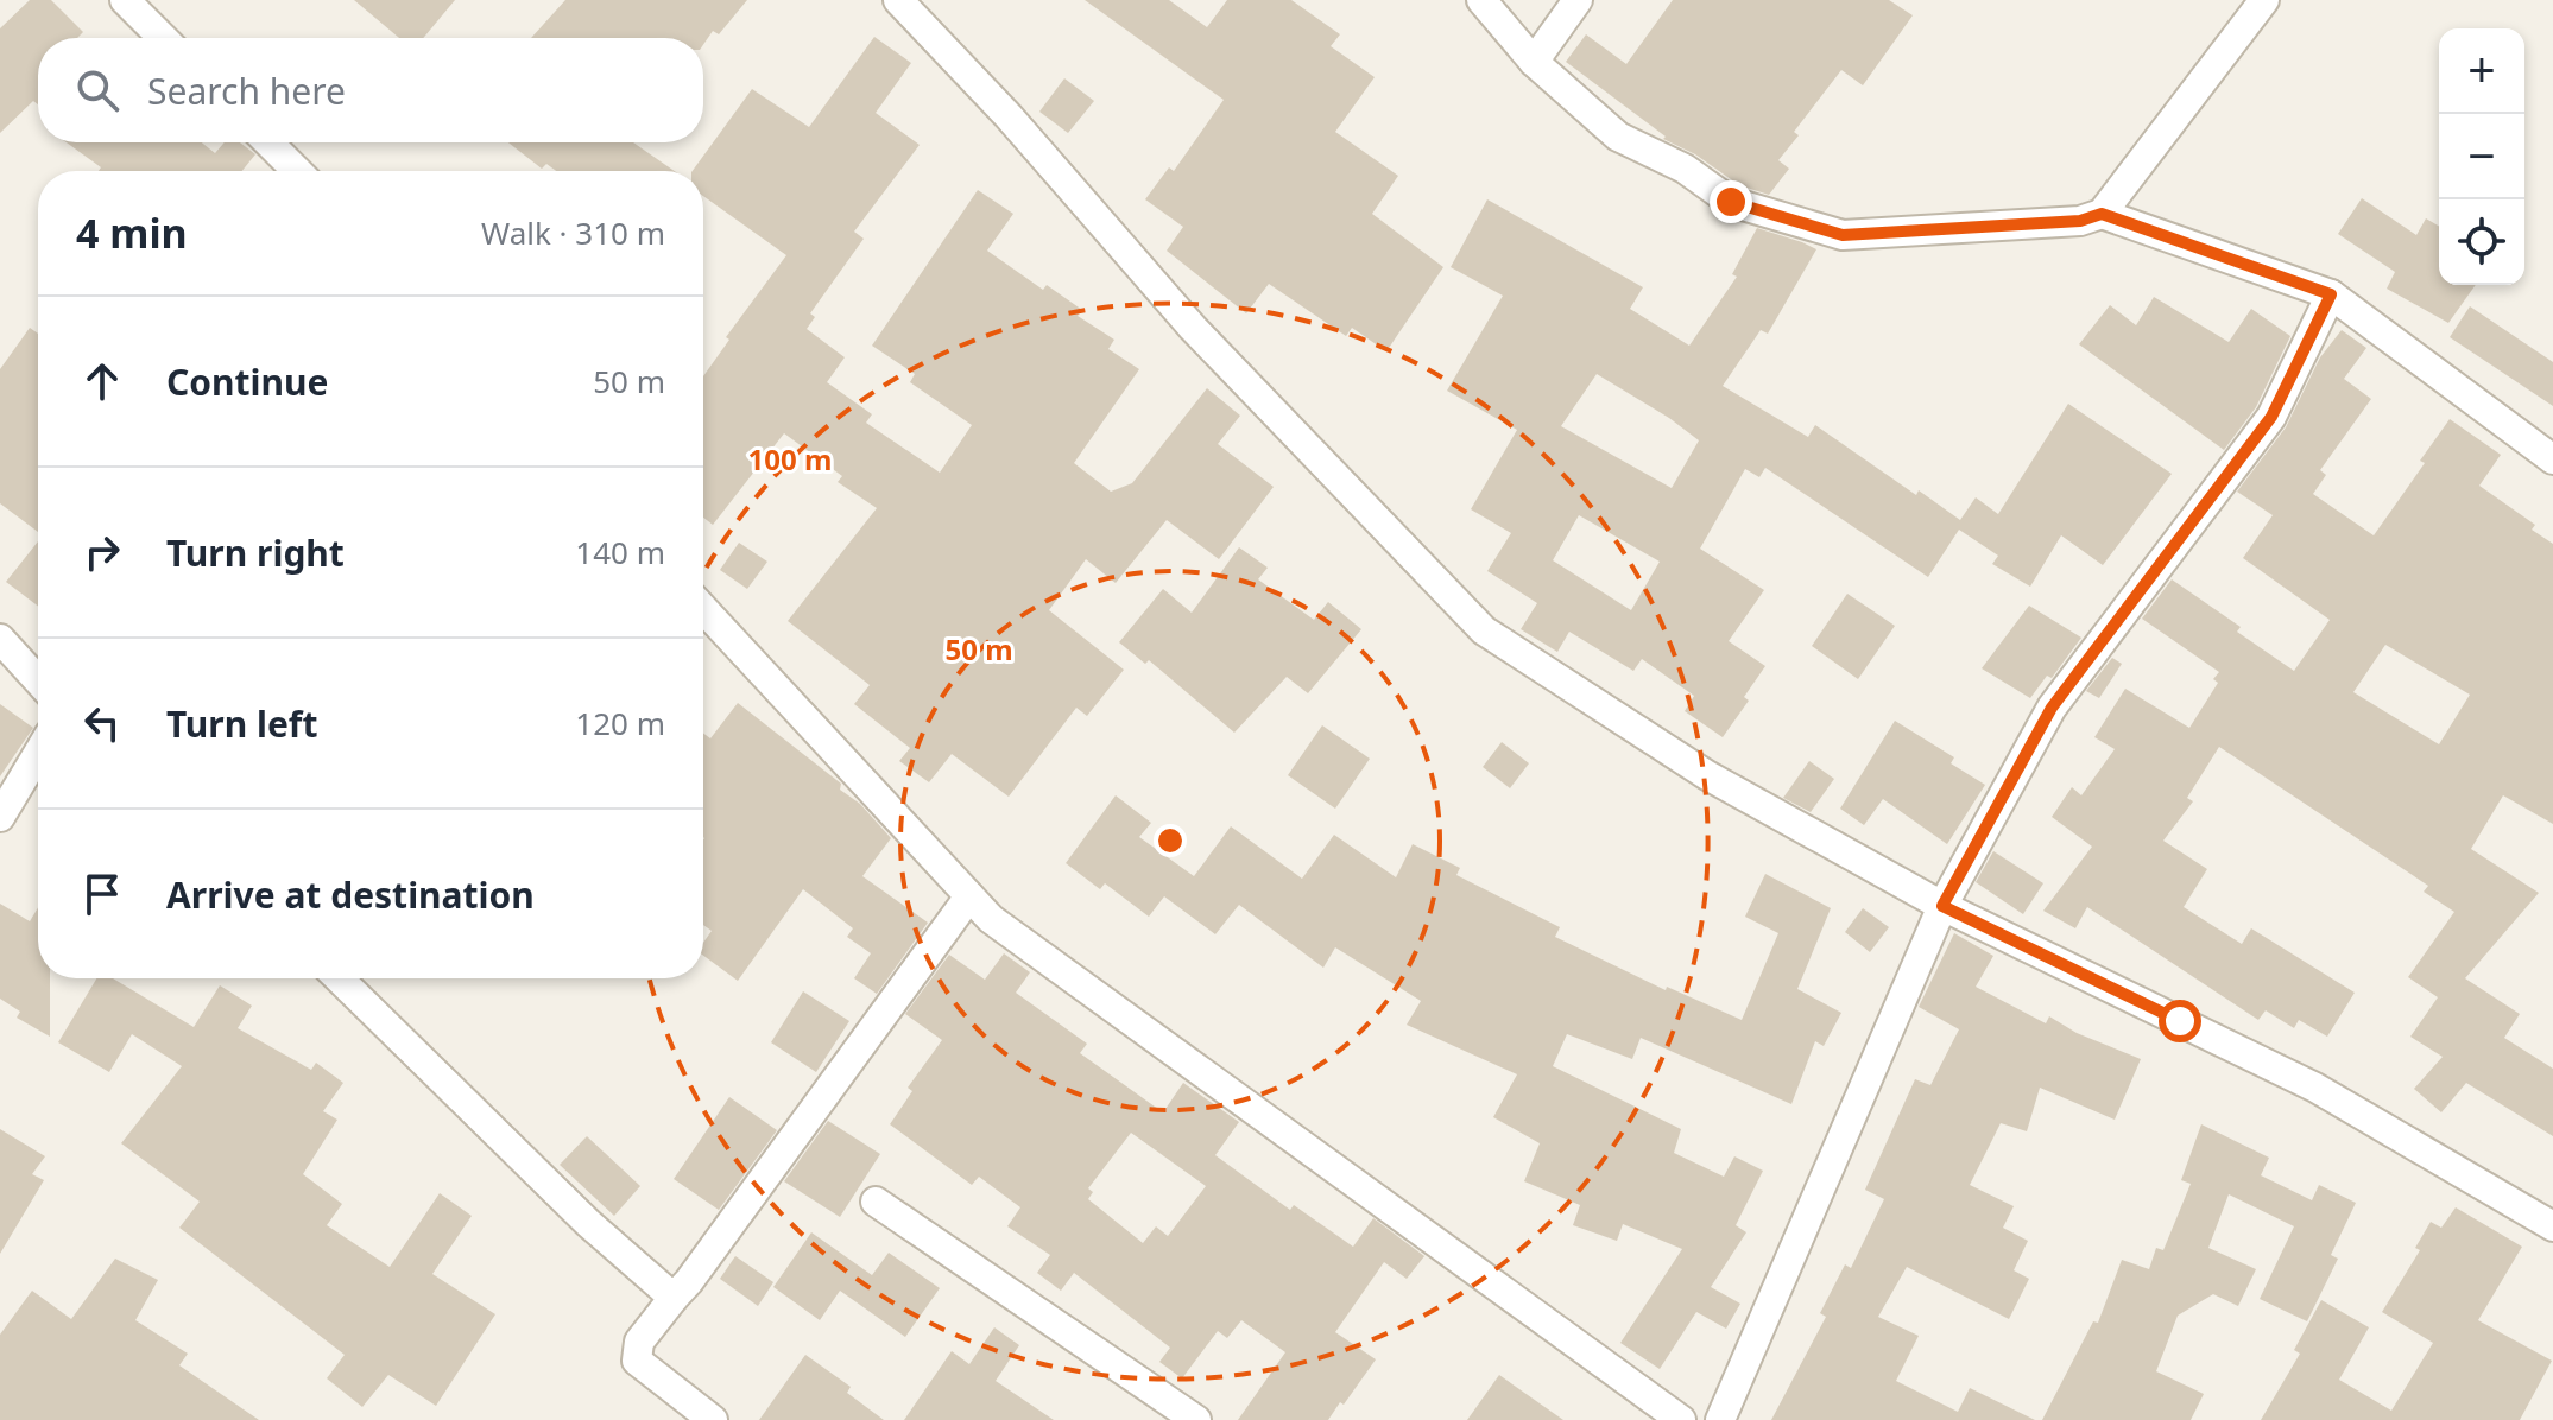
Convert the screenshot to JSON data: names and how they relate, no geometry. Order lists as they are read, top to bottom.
{
  "page": {
    "map_buttons": ["+", "−"],
    "search": "Search here",
    "heading": ["4 min", "Walk · 310 m"],
    "list": [
      ["Continue", "50 m"],
      ["Turn right", "140 m"],
      ["Turn left", "120 m"],
      "Arrive at destination"
    ]
  },
  "rings": ["100 m", "50 m"]
}
